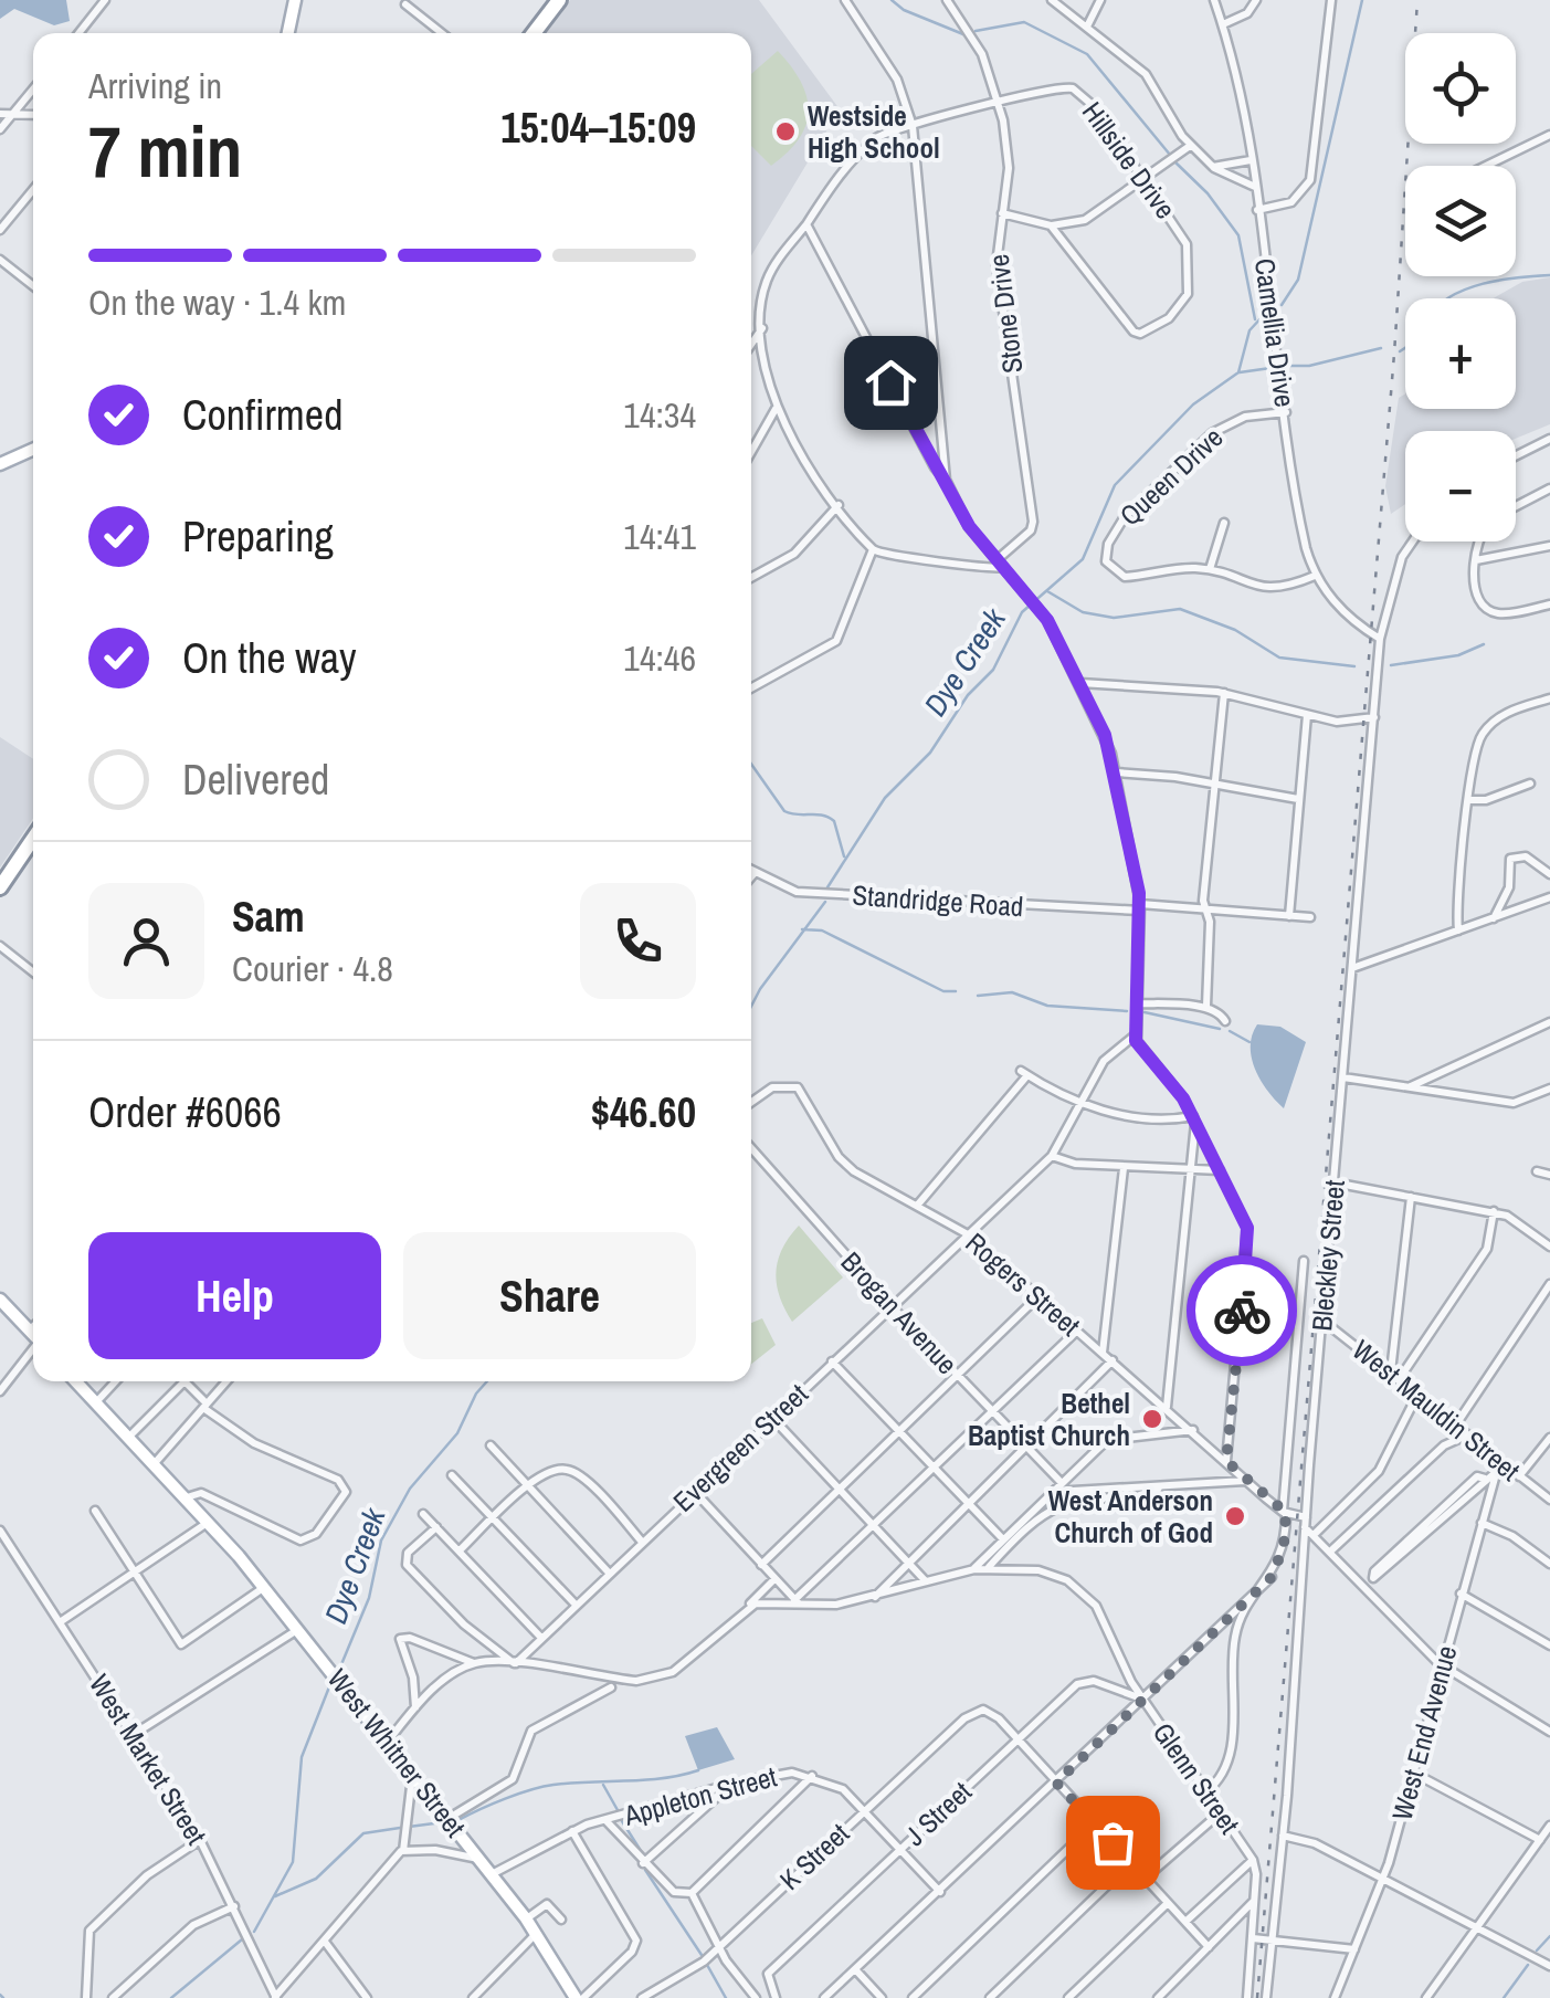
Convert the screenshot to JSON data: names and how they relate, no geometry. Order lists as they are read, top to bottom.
{
  "streets": {
    "main road": ["West Whitner Street"],
    "street": [
      "Hillside Drive",
      "Stone Drive",
      "Camellia Drive",
      "Queen Drive",
      "Standridge Road",
      "Bleckley Street",
      "Rogers Street",
      "Brogan Avenue",
      "West Mauldin Street",
      "Evergreen Street",
      "West End Avenue",
      "West Market Street",
      "Glenn Street",
      "Appleton Street",
      "J Street",
      "K Street"
    ]
  },
  "crossings": [
    ["Hillside Drive", "Stone Drive"],
    ["Camellia Drive", "Queen Drive"],
    ["Camellia Drive", "Bleckley Street"],
    ["Bleckley Street", "Rogers Street"],
    ["Bleckley Street", "West Mauldin Street"],
    ["Rogers Street", "Evergreen Street"],
    ["Brogan Avenue", "Evergreen Street"],
    ["West Mauldin Street", "West End Avenue"],
    ["West Whitner Street", "Appleton Street"],
    ["Glenn Street", "J Street"],
    ["Appleton Street", "J Street"],
    ["Appleton Street", "K Street"],
    ["J Street", "K Street"]
  ],
  "water": ["Dye Creek"],
  "places": ["Westside High School", "Bethel Baptist Church", "West Anderson Church of God"],
  "page": {
    "map_buttons": ["+", "−"],
    "heading": ["7 min", "Arriving in", "15:04–15:09"],
    "panel": [
      "Sam",
      "Courier · 4.8",
      "Order #6066",
      "$46.60"
    ],
    "bar": "On the way · 1.4 km",
    "list": [
      ["Confirmed", "14:34"],
      ["Preparing", "14:41"],
      ["On the way", "14:46"],
      "Delivered"
    ],
    "buttons": ["Help", "Share"]
  }
}
